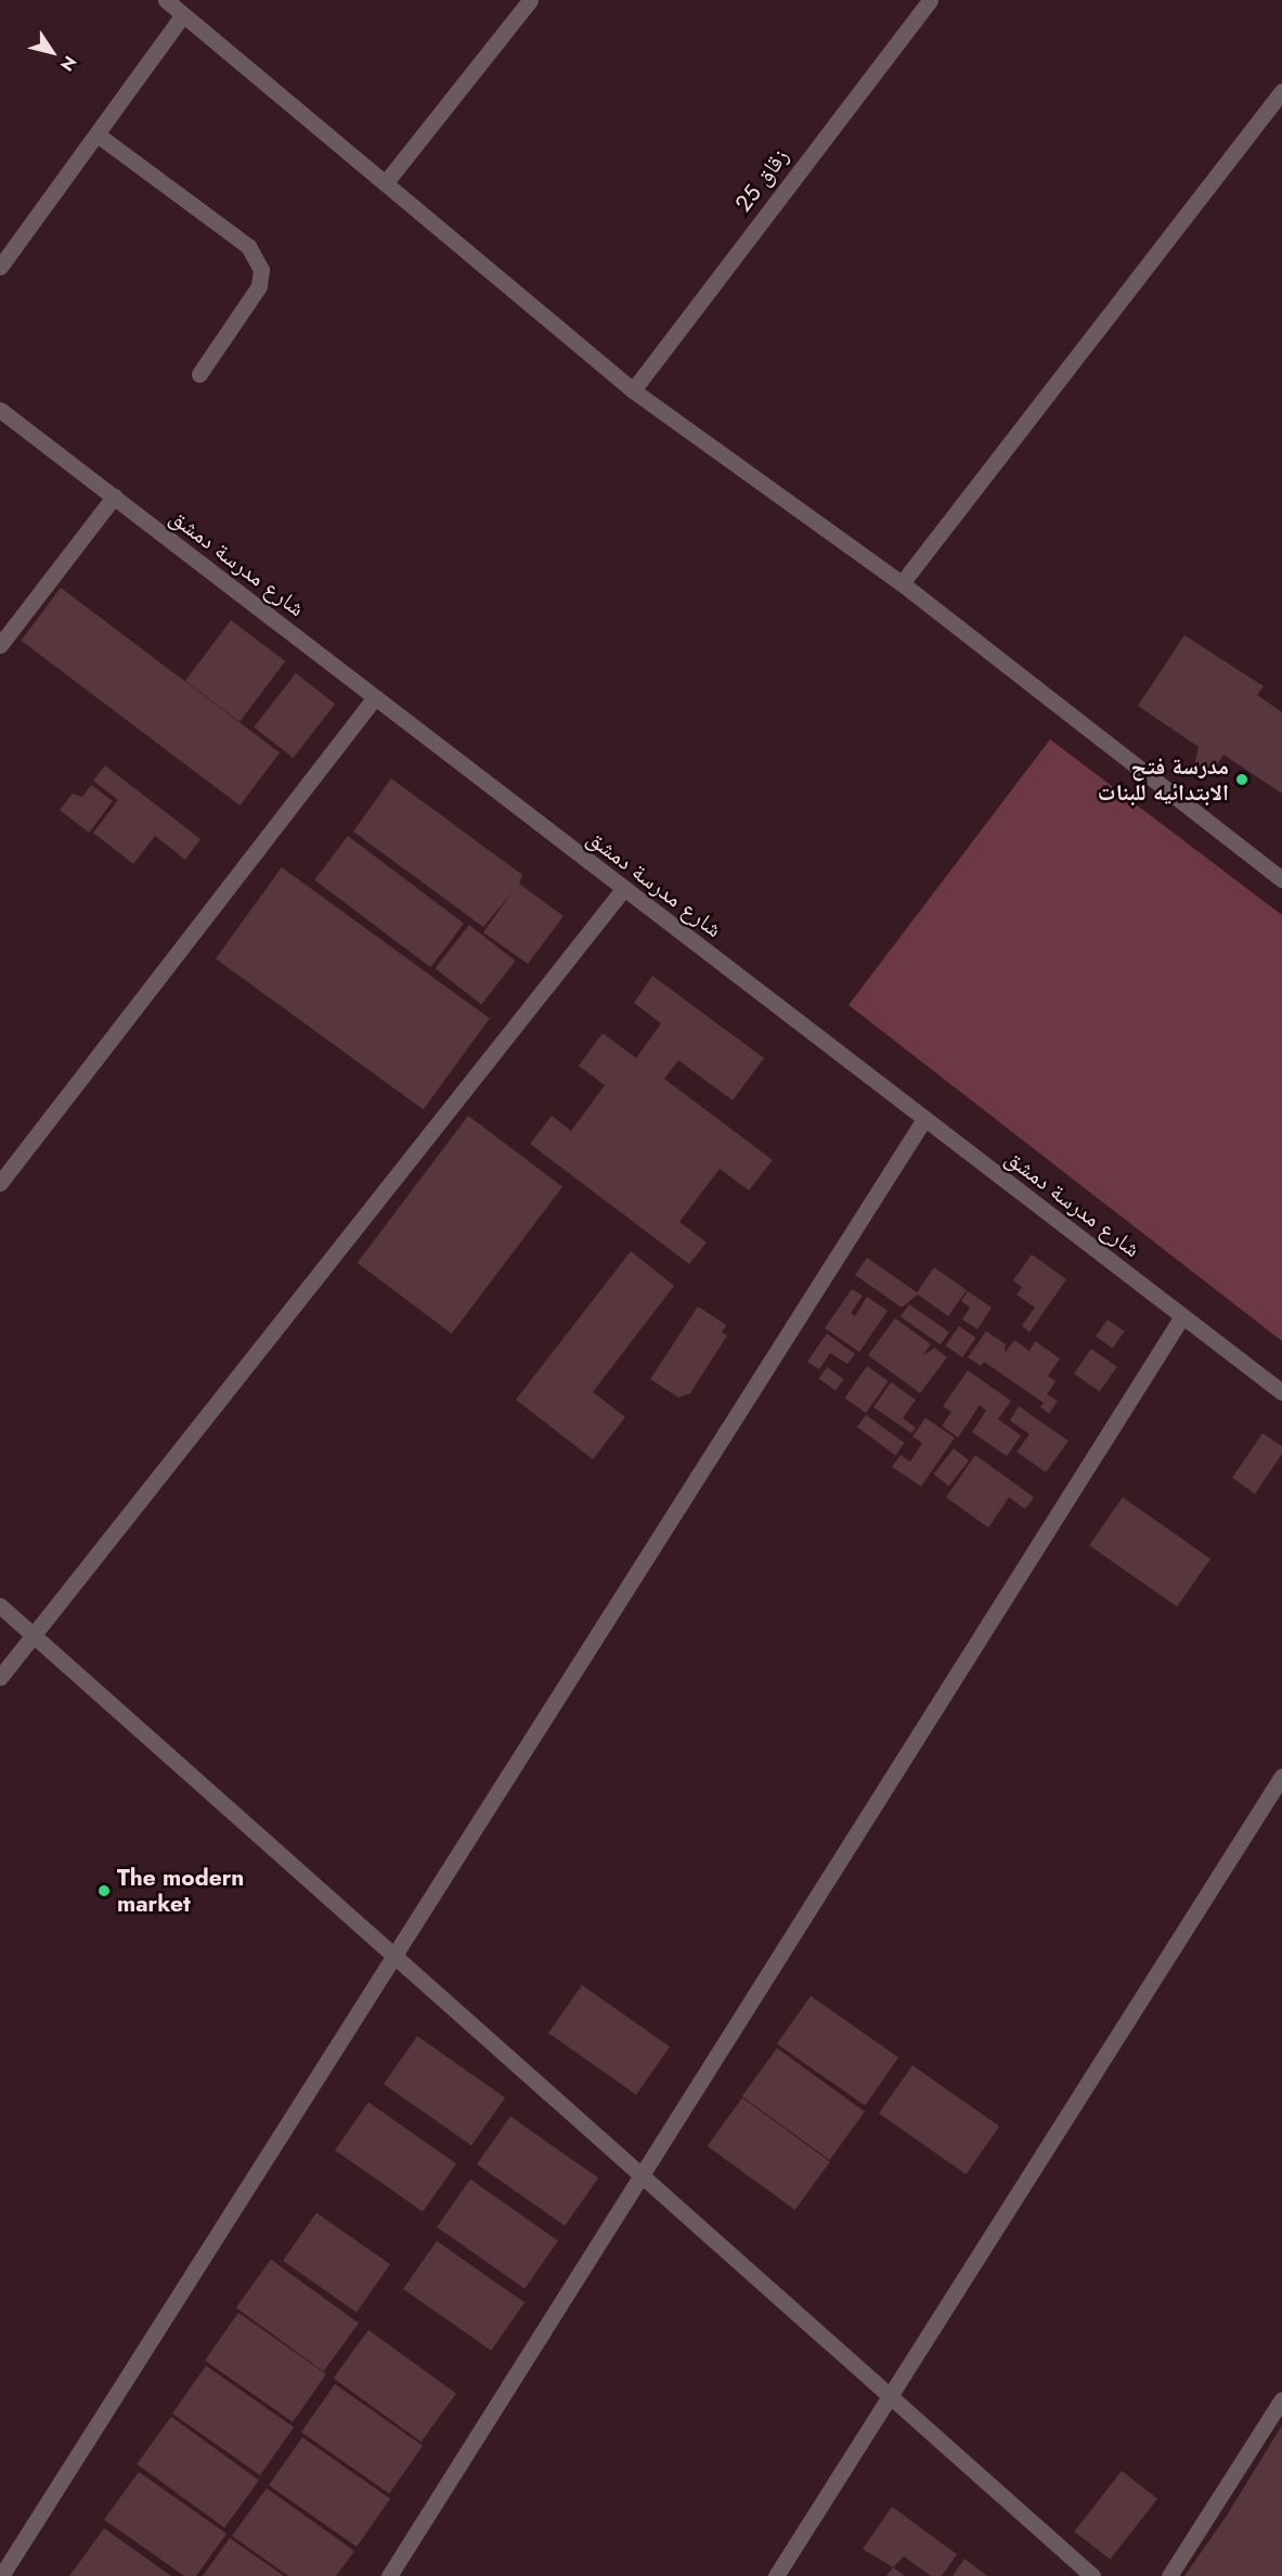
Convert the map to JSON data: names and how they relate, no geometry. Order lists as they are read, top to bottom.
{
  "streets": {
    "street": ["زقاق 25", "شارع مدرسة دمشق"]
  },
  "places": ["مدرسة فتح الابتدائيه للبنات", "The modern market"],
  "north": "bottom right"
}
